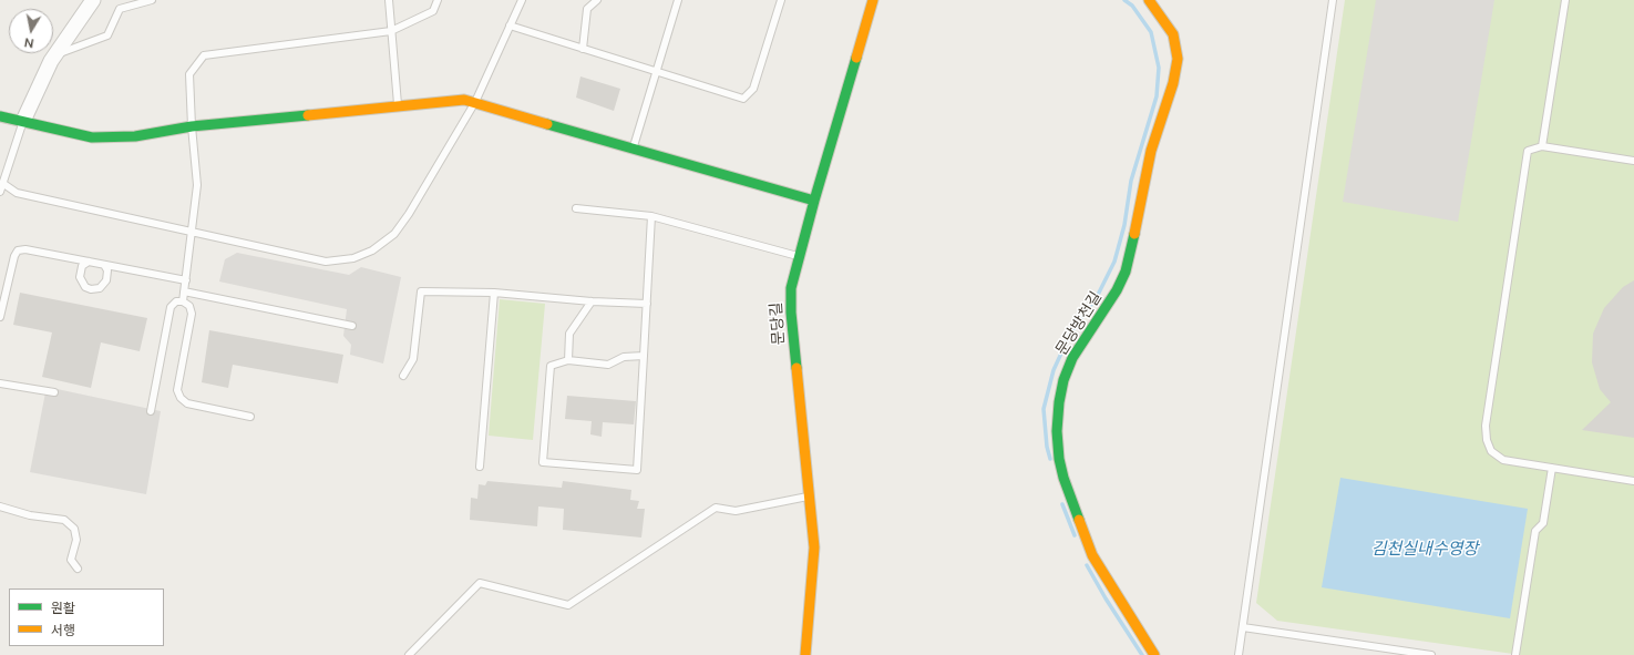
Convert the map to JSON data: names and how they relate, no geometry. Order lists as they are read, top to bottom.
{
  "streets": {
    "street": ["문당길", "문당방천길"]
  },
  "water": ["김천실내수영장"],
  "legend": ["원활", "서행"],
  "north": "bottom"
}
